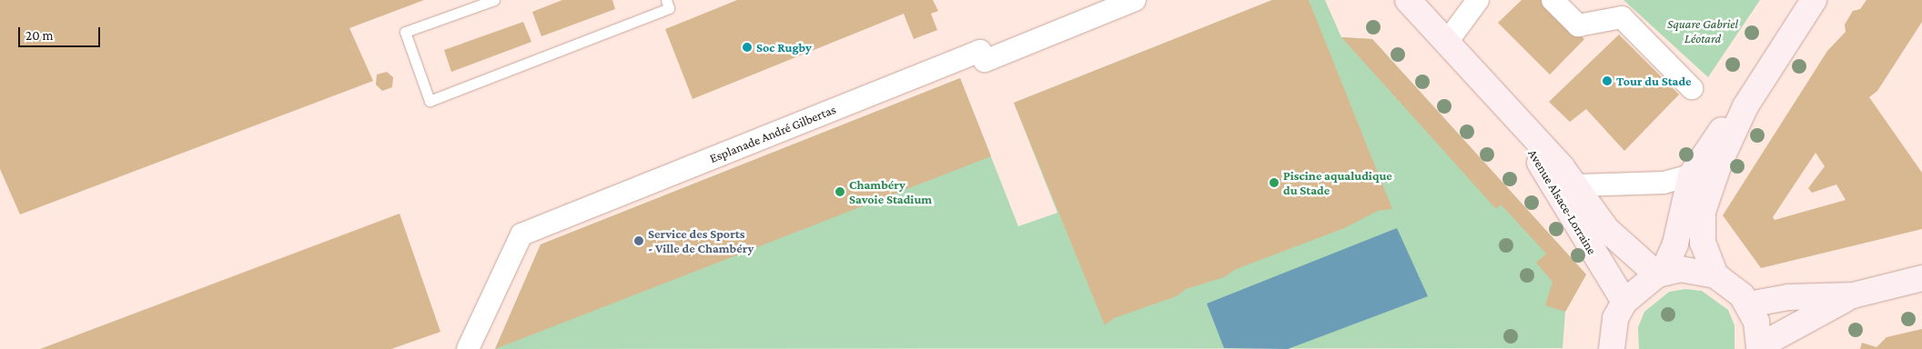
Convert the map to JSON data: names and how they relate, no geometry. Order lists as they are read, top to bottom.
{
  "streets": {
    "main road": ["Avenue Alsace-Lorraine"],
    "street": ["Esplanade André Gilbertas"]
  },
  "parks": ["Square Gabriel Léotard"],
  "places": [
    "Soc Rugby",
    "Tour du Stade",
    "Piscine aqualudique du Stade",
    "Chambéry Savoie Stadium",
    "Service des Sports - Ville de Chambéry"
  ],
  "scale_bar": "20 m"
}
